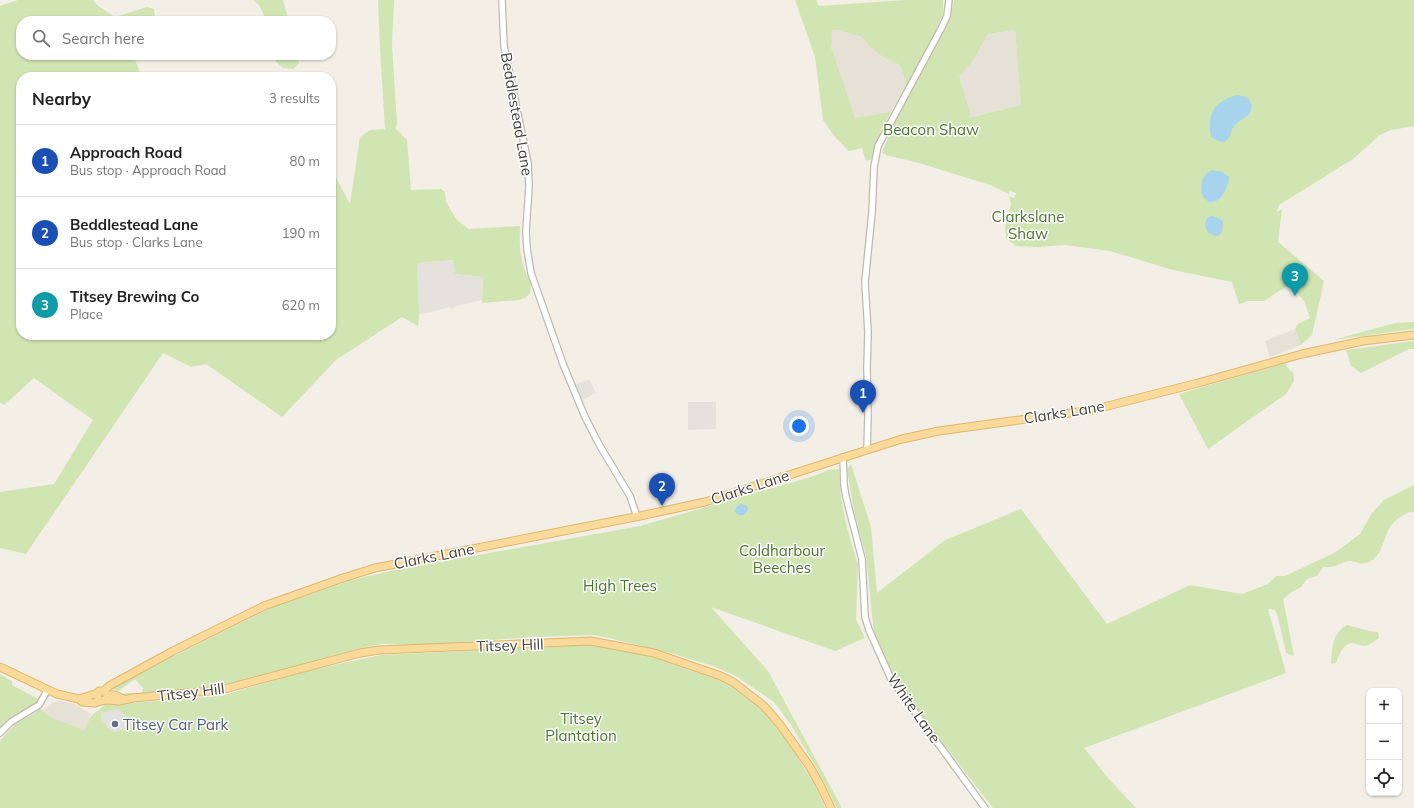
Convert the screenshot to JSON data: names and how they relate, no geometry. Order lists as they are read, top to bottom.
{
  "streets": {
    "main road": ["Clarks Lane", "Titsey Hill"],
    "street": ["Beddlestead Lane", "White Lane"]
  },
  "crossings": [
    ["Beddlestead Lane", "Clarks Lane"],
    ["Clarks Lane", "Titsey Hill"],
    ["Clarks Lane", "White Lane"]
  ],
  "parks": [
    "Beacon Shaw",
    "Clarkslane Shaw",
    "Coldharbour Beeches",
    "High Trees",
    "Titsey Plantation"
  ],
  "places": ["Titsey Car Park"],
  "page": {
    "search": "Search here",
    "heading": ["Nearby", "3 results"],
    "list": [
      {
        "mark": "1",
        "name": "Approach Road",
        "note": "Bus stop · Approach Road",
        "value": "80 m"
      },
      {
        "mark": "2",
        "name": "Beddlestead Lane",
        "note": "Bus stop · Clarks Lane",
        "value": "190 m"
      },
      {
        "mark": "3",
        "name": "Titsey Brewing Co",
        "note": "Place",
        "value": "620 m"
      }
    ],
    "pins": ["3", "1", "2"],
    "map_buttons": ["+", "−"]
  }
}
